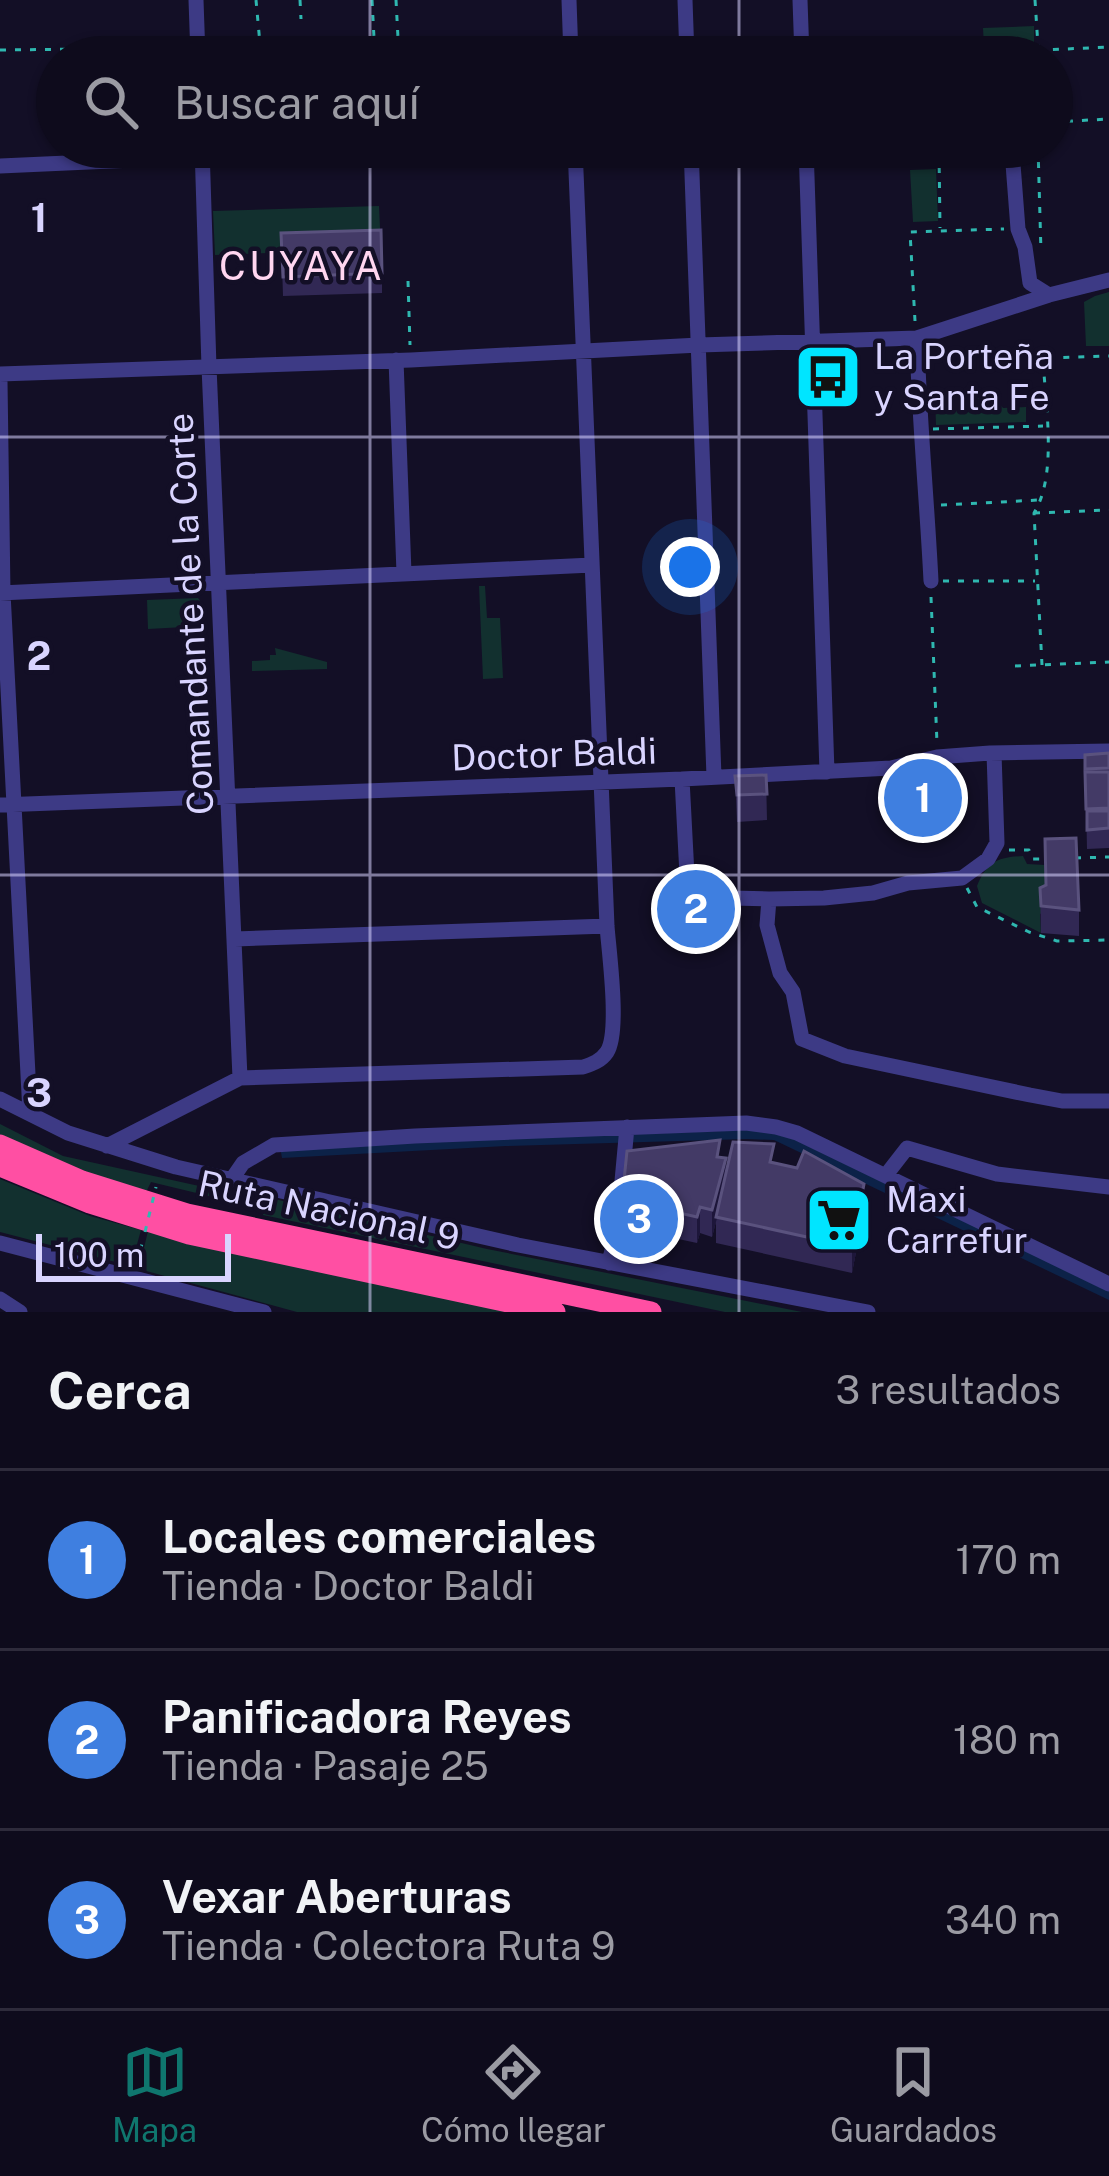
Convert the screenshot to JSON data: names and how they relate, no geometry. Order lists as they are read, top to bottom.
{
  "streets": {
    "highway": ["Ruta Nacional 9"],
    "street": ["Comandante de la Corte", "Doctor Baldi"]
  },
  "crossings": [
    ["Comandante de la Corte", "Doctor Baldi"]
  ],
  "districts": ["CUYAYA"],
  "places": {
    "bus stop": ["La Porteña y Santa Fe"],
    "supermarket": ["Maxi Carrefur"]
  },
  "scale_bar": "100 m",
  "page": {
    "search": "Buscar aquí",
    "pins": ["1", "2", "3"],
    "scale": "100 m",
    "heading": ["Cerca", "3 resultados"],
    "list": [
      {
        "mark": "1",
        "name": "Locales comerciales",
        "note": "Tienda · Doctor Baldi",
        "value": "170 m"
      },
      {
        "mark": "2",
        "name": "Panificadora Reyes",
        "note": "Tienda · Pasaje 25",
        "value": "180 m"
      },
      {
        "mark": "3",
        "name": "Vexar Aberturas",
        "note": "Tienda · Colectora Ruta 9",
        "value": "340 m"
      }
    ],
    "nav": ["Mapa", "Cómo llegar", "Guardados"]
  },
  "grid": {
    "rows": ["1", "2", "3"]
  }
}
